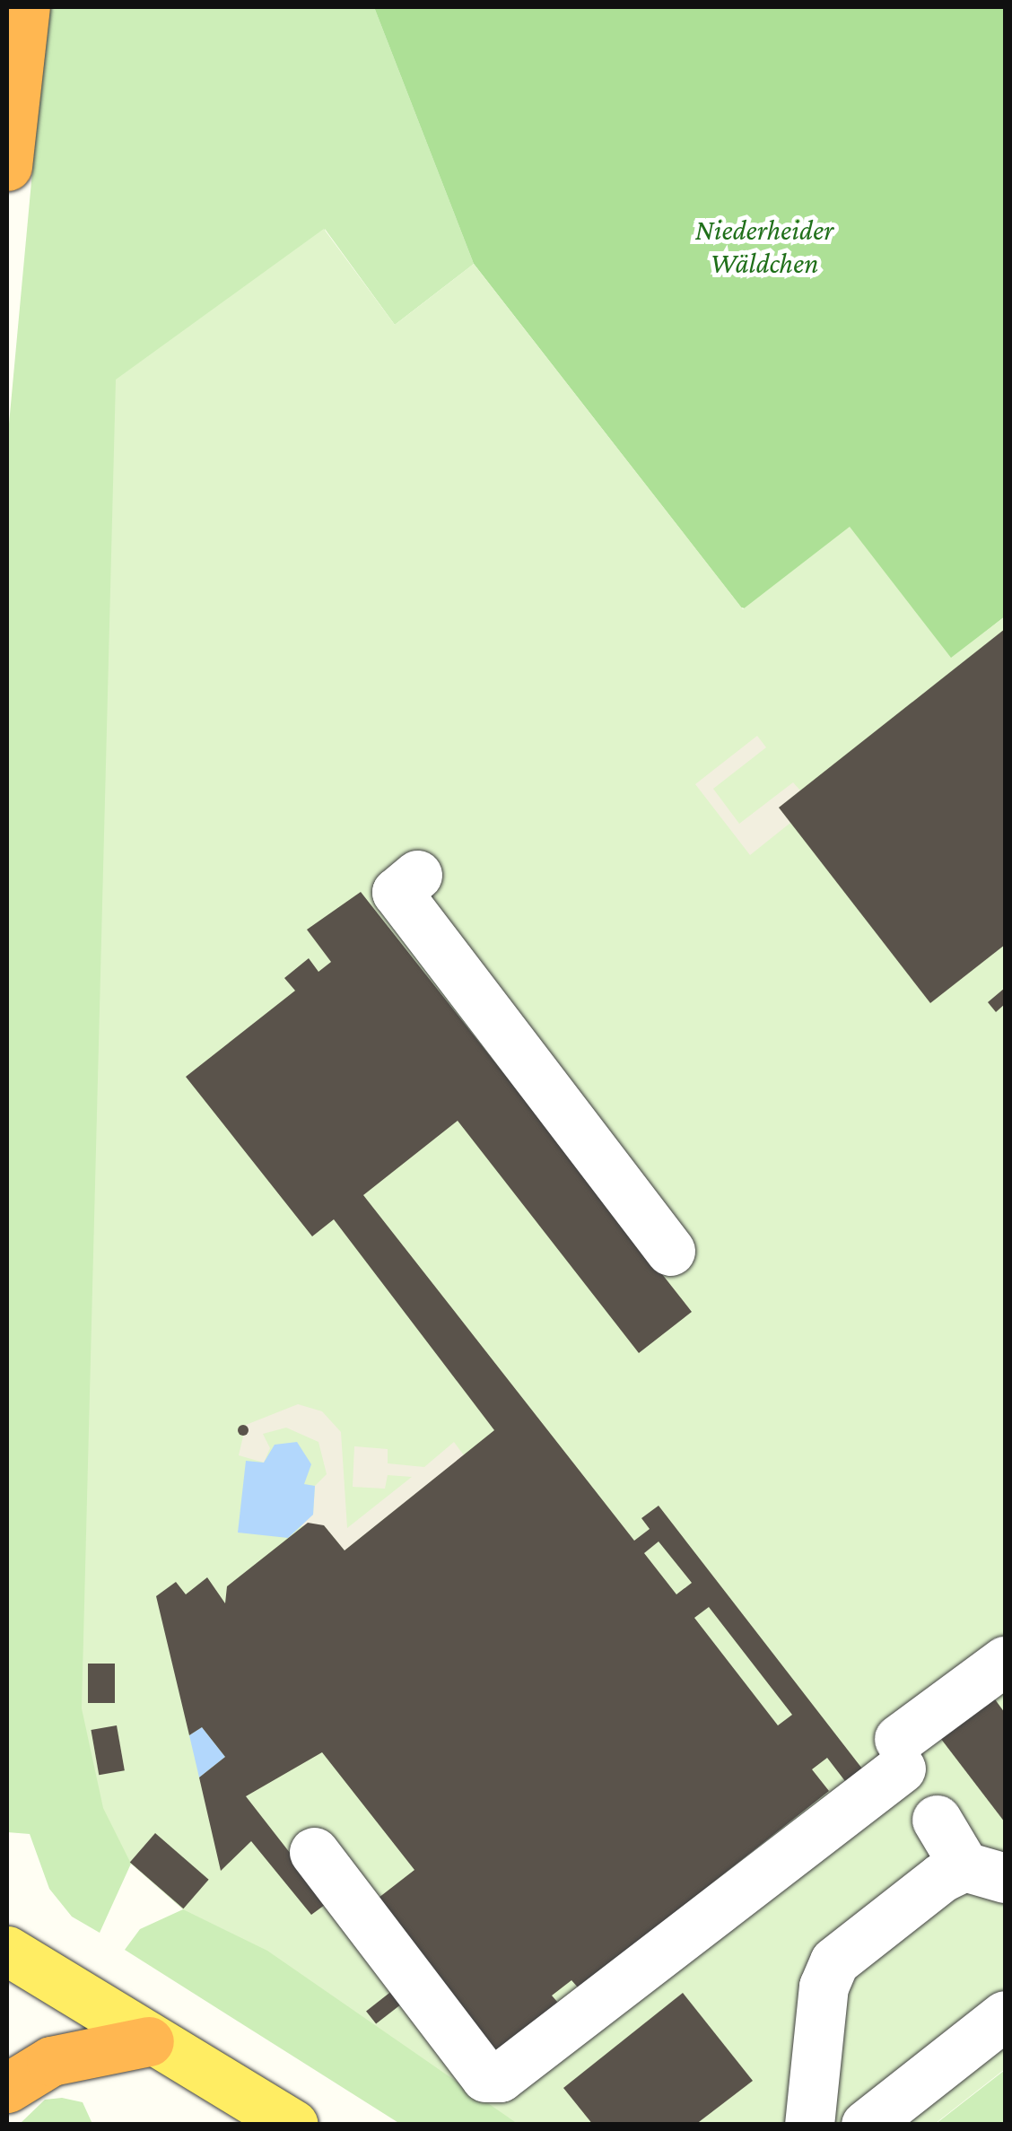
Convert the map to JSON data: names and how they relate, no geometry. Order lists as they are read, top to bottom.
{
  "parks": ["Niederheider Wäldchen"]
}
